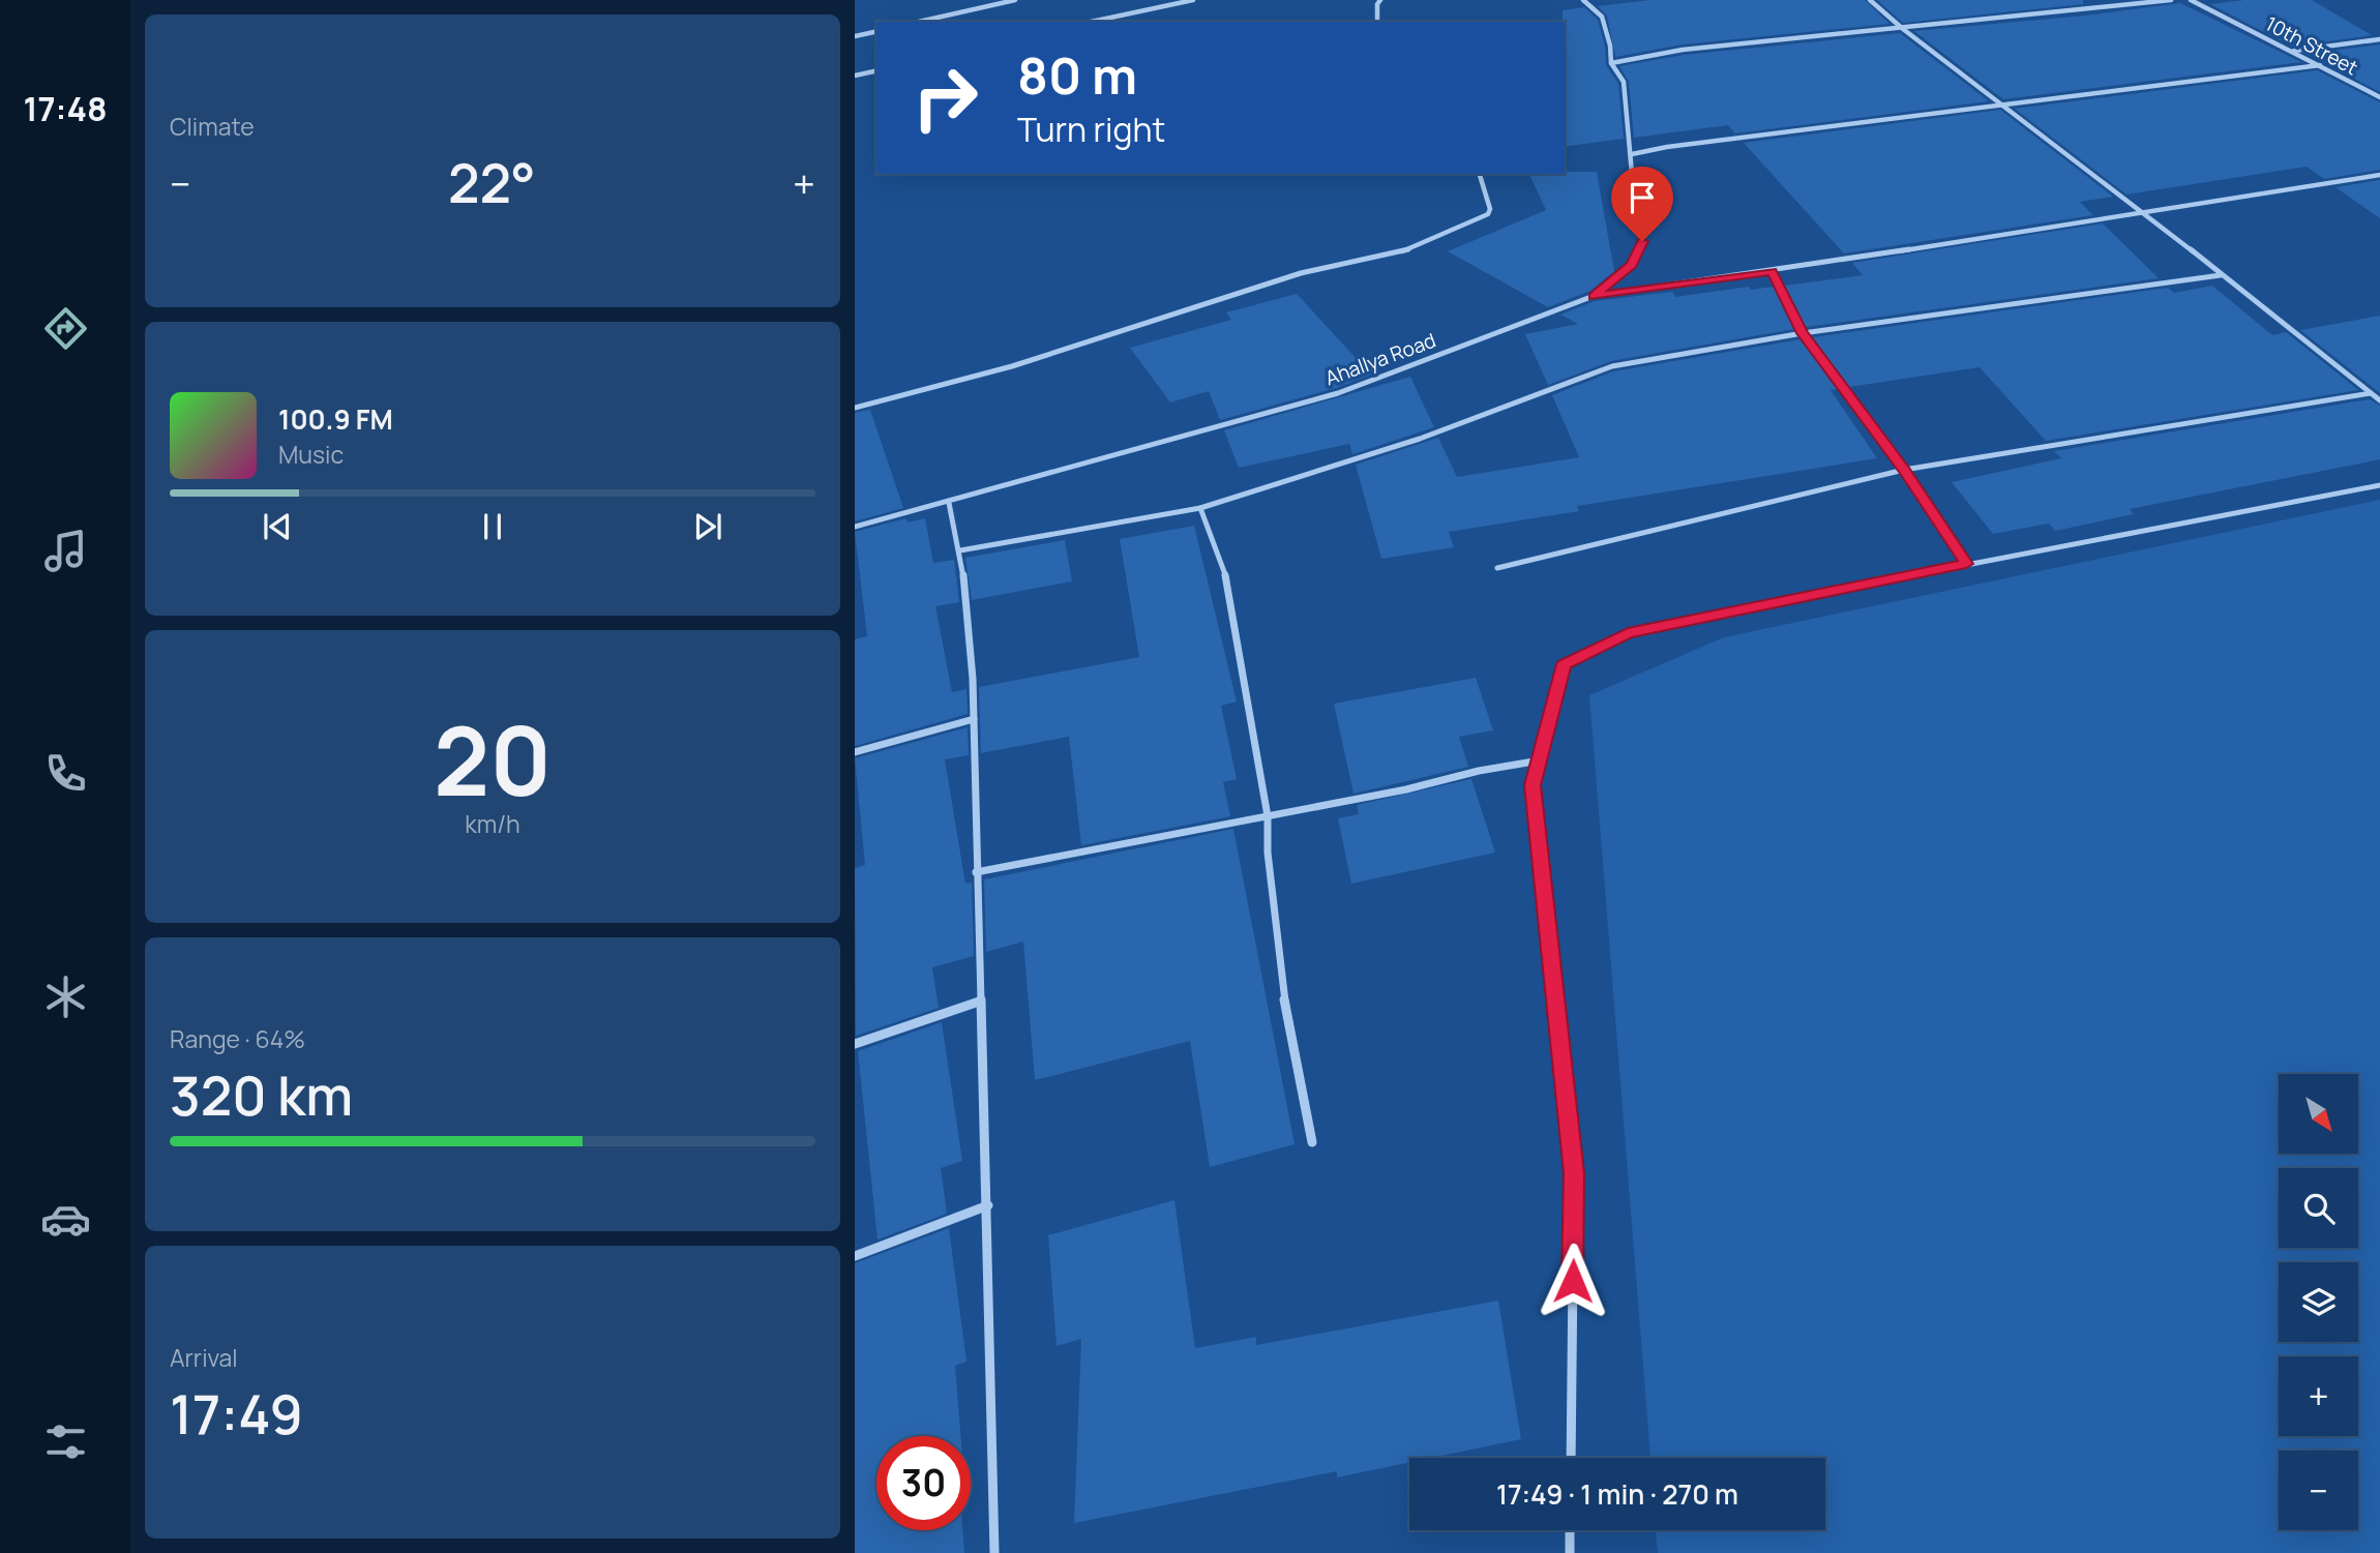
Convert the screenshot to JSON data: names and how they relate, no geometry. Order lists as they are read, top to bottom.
{
  "streets": {
    "street": ["10th Street", "Ahallya Road"]
  },
  "north": "bottom right",
  "page": {
    "tabs": "17:48",
    "tile": [
      "Climate",
      ["20", "km/h"],
      ["Range · 64%", "320 km"],
      ["Arrival", "17:49"]
    ],
    "turn": ["80 m", "Turn right"],
    "heat": ["−", "22°", "+"],
    "song": ["100.9 FM", "Music"],
    "map_buttons": ["+", "−"],
    "limit": "30",
    "trip": "17:49 · 1 min · 270 m"
  }
}
